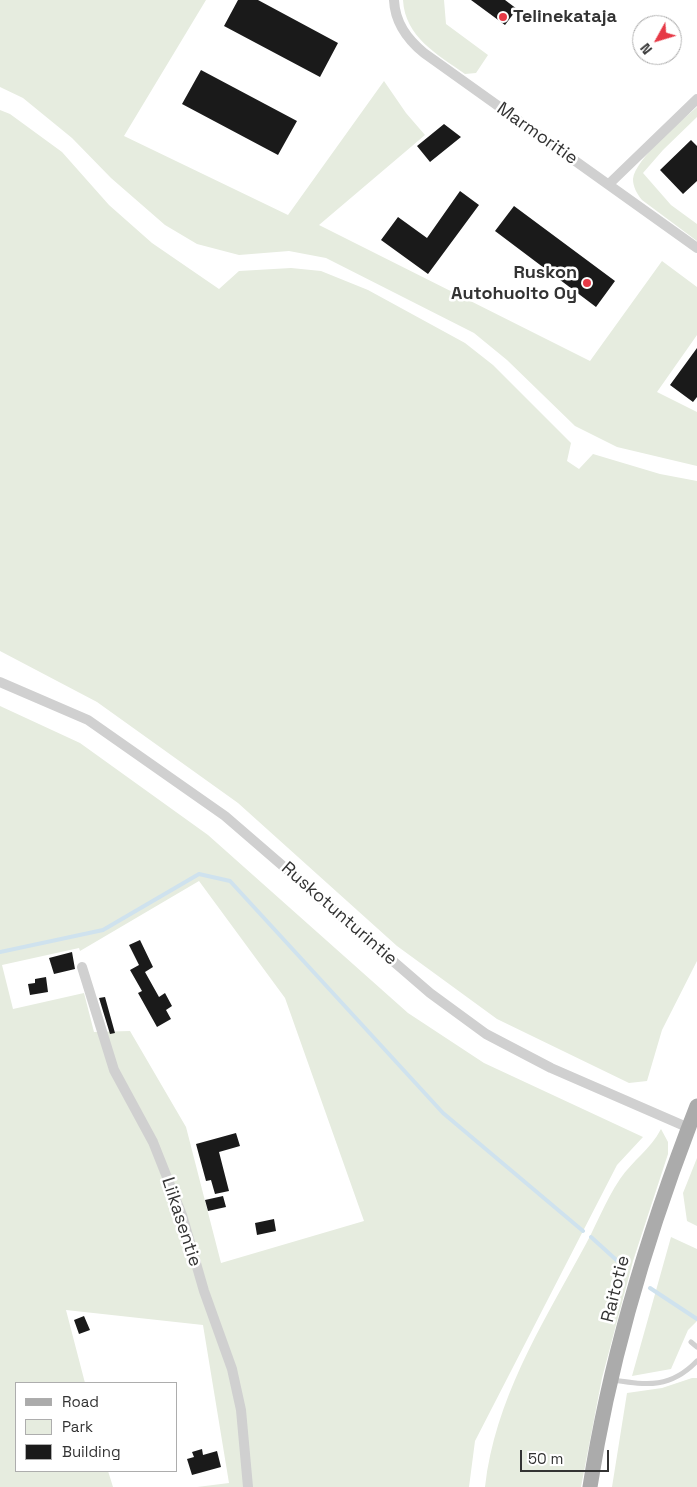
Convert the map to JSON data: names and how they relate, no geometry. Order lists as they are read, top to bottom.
{
  "streets": {
    "main road": ["Raitotie"],
    "street": ["Marmoritie", "Ruskotunturintie", "Liikasentie"]
  },
  "crossings": [
    ["Ruskotunturintie", "Raitotie"]
  ],
  "places": ["Telinekataja", "Ruskon Autohuolto Oy"],
  "legend": ["Road", "Park", "Building"],
  "scale_bar": "50 m",
  "north": "bottom left"
}
